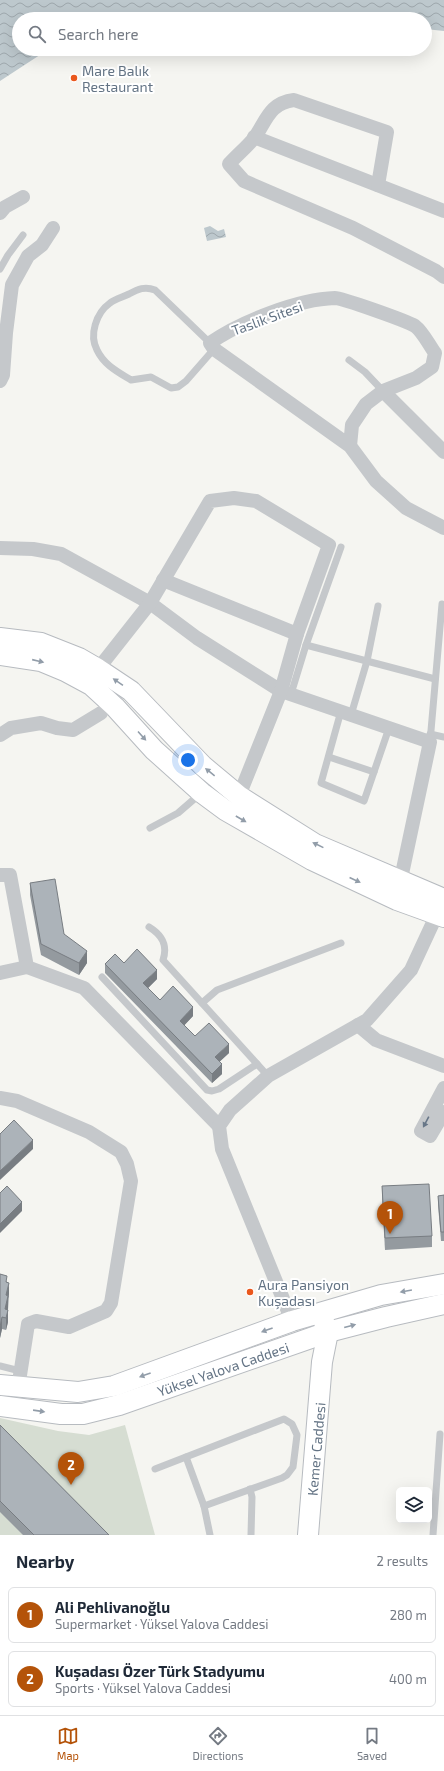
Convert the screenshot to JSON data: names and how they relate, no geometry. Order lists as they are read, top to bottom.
{
  "streets": {
    "main road": ["Yüksel Yalova Caddesi", "Kemer Caddesi"],
    "street": ["Taslik Sitesi"]
  },
  "crossings": [
    ["Yüksel Yalova Caddesi", "Kemer Caddesi"]
  ],
  "places": ["Mare Balık Restaurant", "Aura Pansiyon Kuşadası"],
  "page": {
    "search": "Search here",
    "pins": ["1", "2"],
    "heading": ["Nearby", "2 results"],
    "list": [
      {
        "mark": "1",
        "name": "Ali Pehlivanoğlu",
        "note": "Supermarket · Yüksel Yalova Caddesi",
        "value": "280 m"
      },
      {
        "mark": "2",
        "name": "Kuşadası Özer Türk Stadyumu",
        "note": "Sports · Yüksel Yalova Caddesi",
        "value": "400 m"
      }
    ],
    "nav": ["Map", "Directions", "Saved"]
  }
}
